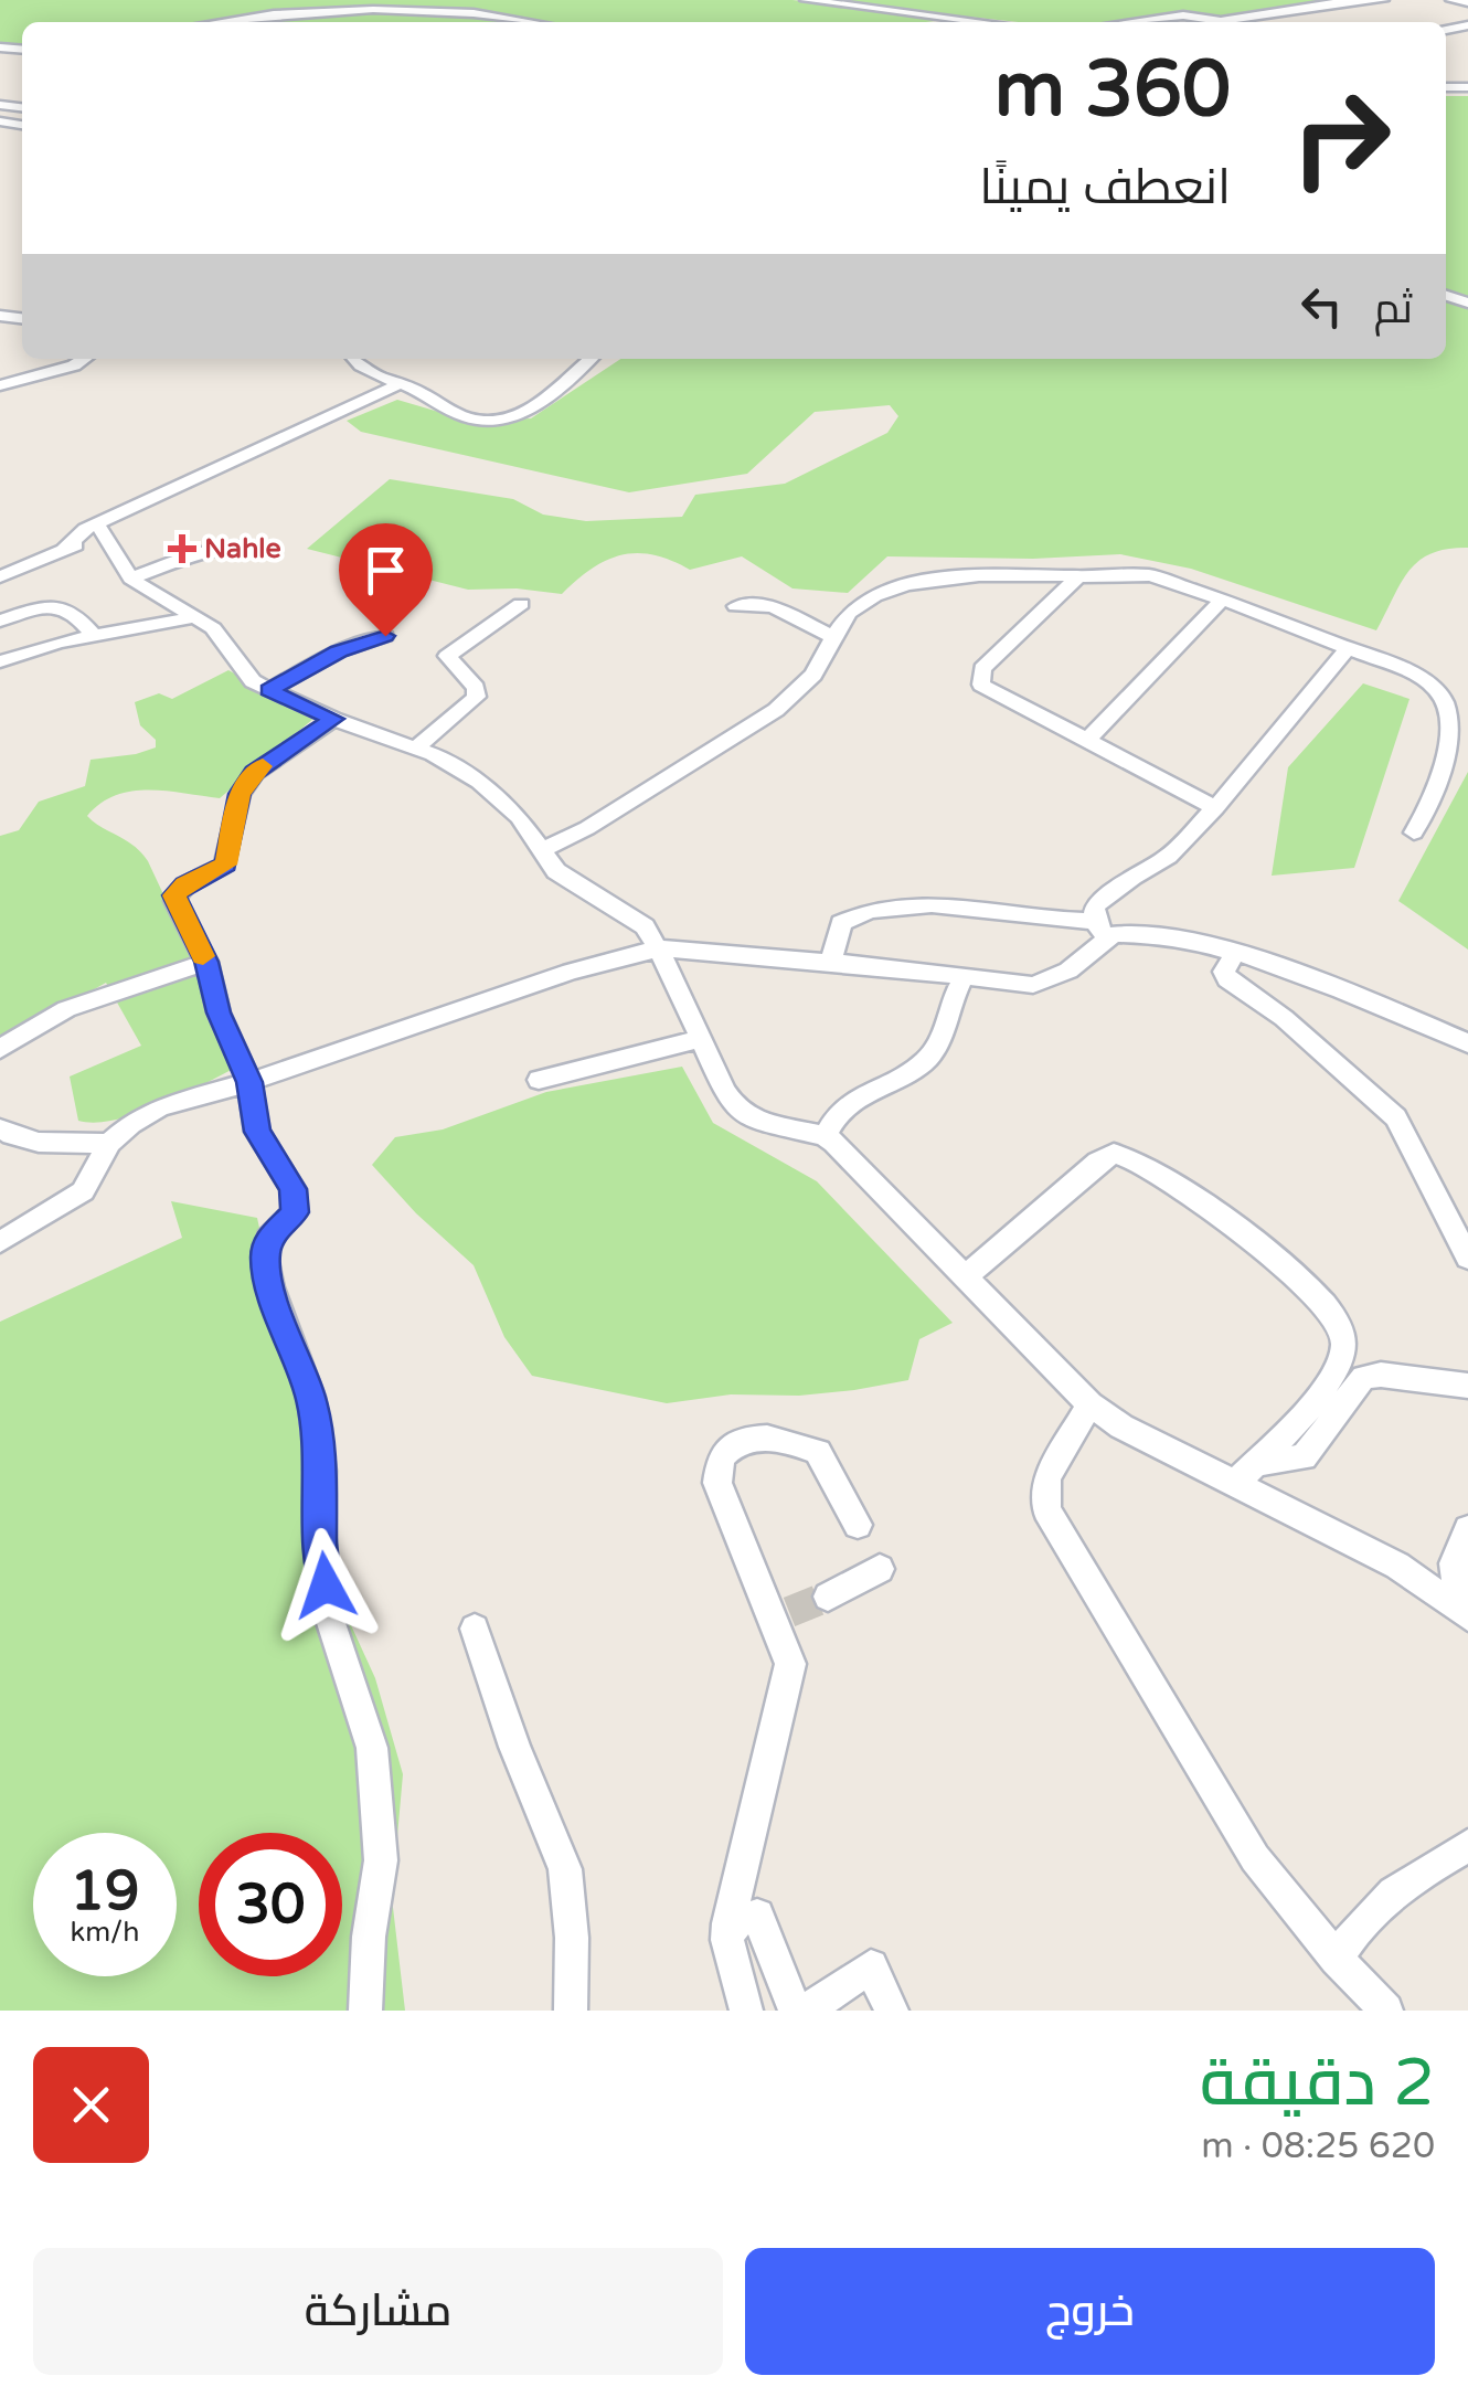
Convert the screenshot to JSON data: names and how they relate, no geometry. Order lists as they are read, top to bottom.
{
  "places": {
    "health": ["Nahle"]
  },
  "page": {
    "turn": ["360 m", "انعطف يمينًا"],
    "then": "ثم",
    "speed": "19 km/h",
    "limit": "30",
    "heading": ["2 دقيقة", "620 m · 08:25"],
    "buttons": ["خروج", "مشاركة"]
  }
}
